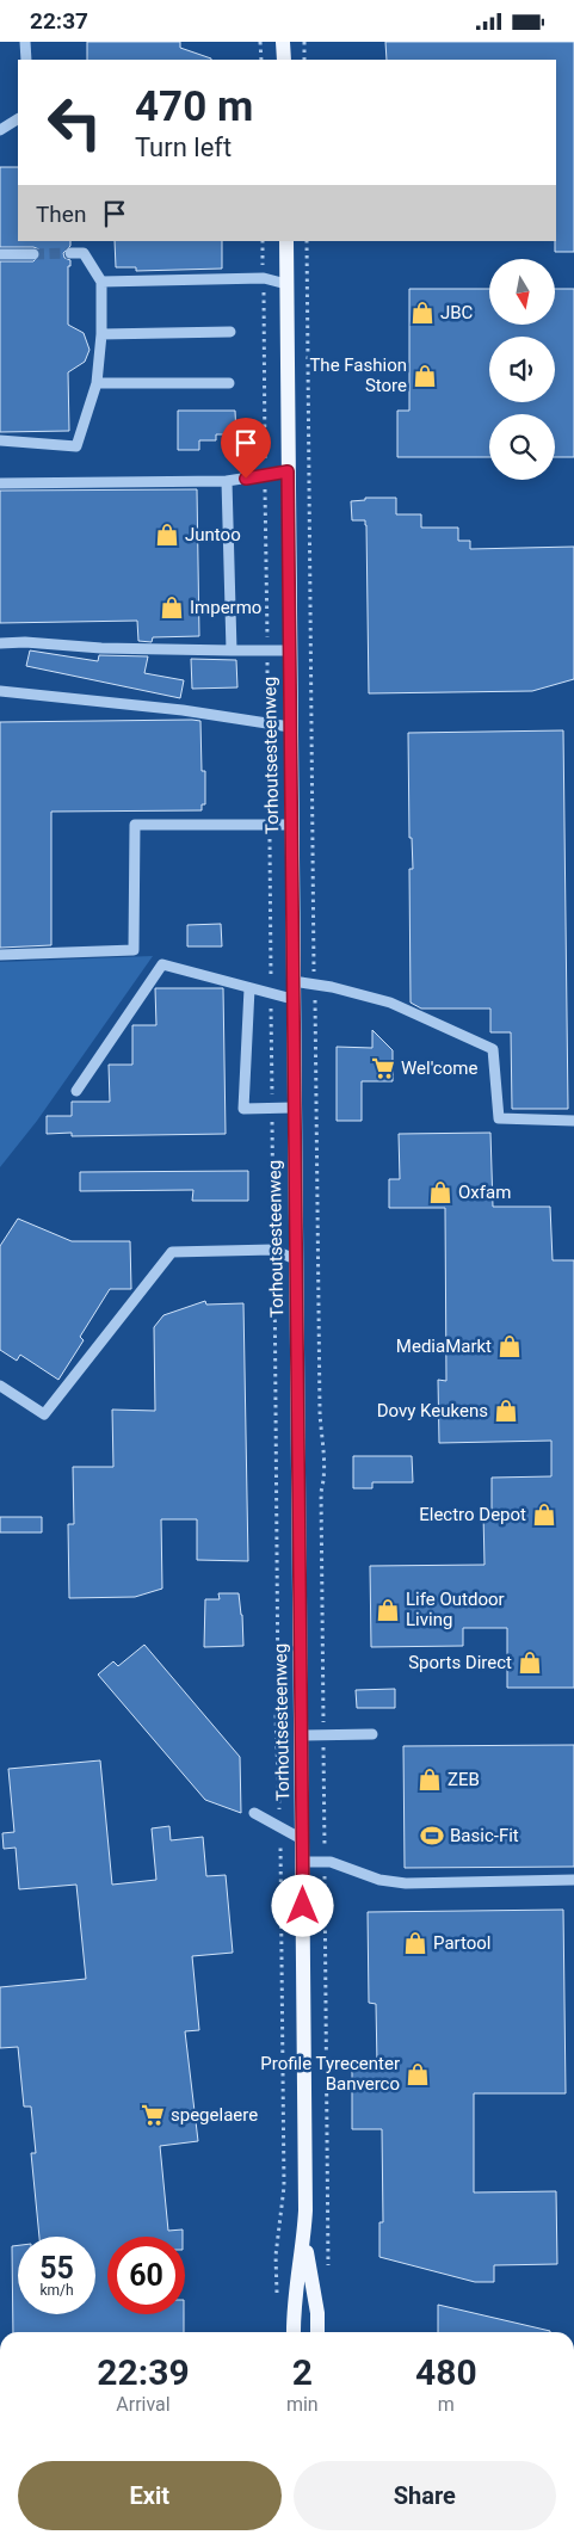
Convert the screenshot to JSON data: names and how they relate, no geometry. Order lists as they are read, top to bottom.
{
  "streets": {
    "main road": ["Torhoutsesteenweg"]
  },
  "places": {
    "shop": [
      "JBC",
      "The Fashion Store",
      "Juntoo",
      "Impermo",
      "Oxfam",
      "MediaMarkt",
      "Dovy Keukens",
      "Electro Depot",
      "Life Outdoor Living",
      "Sports Direct",
      "ZEB",
      "Partool",
      "Profile Tyrecenter Banverco"
    ],
    "supermarket": ["Wel'come", "spegelaere"],
    "sports": ["Basic-Fit"]
  },
  "north": "bottom",
  "page": {
    "status": "22:37",
    "turn": ["470 m", "Turn left"],
    "then": "Then",
    "speed": "55 km/h",
    "limit": "60",
    "eta": [
      "22:39",
      "Arrival",
      "2",
      "min",
      "480",
      "m"
    ],
    "buttons": ["Exit", "Share"]
  }
}
